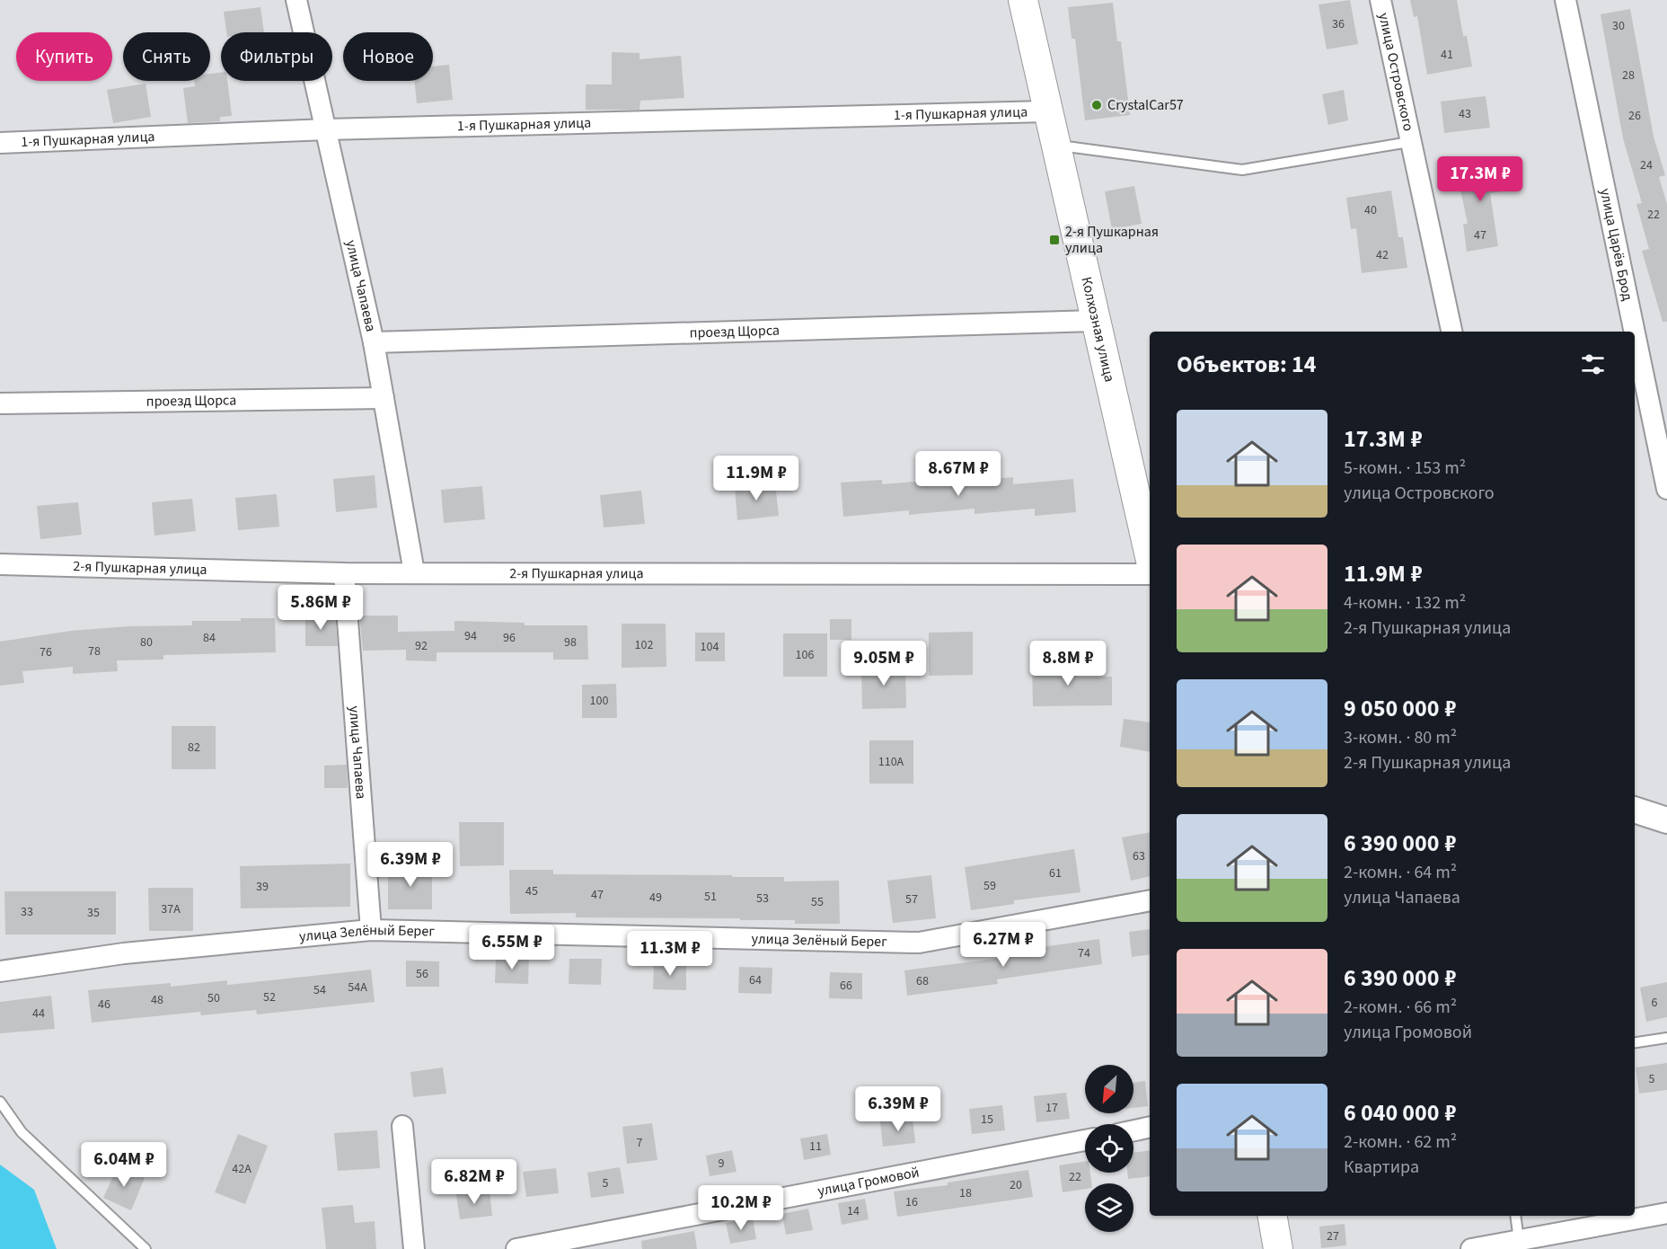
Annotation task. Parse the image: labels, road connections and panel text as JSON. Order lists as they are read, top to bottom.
{
  "streets": {
    "main road": ["Колхозная улица"],
    "street": [
      "улица Островского",
      "1-я Пушкарная улица",
      "улица Царёв Брод",
      "улица Чапаева",
      "проезд Щорса",
      "2-я Пушкарная улица",
      "улица Зелёный Берег",
      "улица Громовой"
    ]
  },
  "crossings": [
    ["1-я Пушкарная улица", "улица Чапаева"],
    ["1-я Пушкарная улица", "Колхозная улица"],
    ["улица Чапаева", "проезд Щорса"],
    ["улица Чапаева", "2-я Пушкарная улица"],
    ["улица Чапаева", "улица Зелёный Берег"],
    ["Колхозная улица", "проезд Щорса"]
  ],
  "places": {
    "other": ["CrystalCar57"],
    "transit": ["2-я Пушкарная улица"]
  },
  "house_numbers": [
    "36",
    "30",
    "41",
    "28",
    "43",
    "26",
    "24",
    "40",
    "22",
    "47",
    "42",
    "94",
    "84",
    "96",
    "80",
    "98",
    "102",
    "92",
    "104",
    "78",
    "76",
    "106",
    "100",
    "82",
    "110А",
    "63",
    "61",
    "59",
    "39",
    "45",
    "47",
    "51",
    "49",
    "53",
    "57",
    "55",
    "37А",
    "33",
    "35",
    "74",
    "56",
    "64",
    "68",
    "66",
    "54А",
    "54",
    "52",
    "50",
    "48",
    "6",
    "46",
    "44",
    "5",
    "17",
    "15",
    "7",
    "11",
    "9",
    "42А",
    "22",
    "5",
    "20",
    "18",
    "16",
    "14",
    "27"
  ],
  "north": "bottom left",
  "page": {
    "chip": [
      "Купить",
      "Снять",
      "Фильтры",
      "Новое"
    ],
    "price": [
      "17.3M ₽",
      "8.67M ₽",
      "11.9M ₽",
      "5.86M ₽",
      "9.05M ₽",
      "8.8M ₽",
      "6.39M ₽",
      "6.27M ₽",
      "6.55M ₽",
      "11.3M ₽",
      "6.39M ₽",
      "6.04M ₽",
      "6.82M ₽",
      "10.2M ₽"
    ],
    "heading": "Объектов: 14",
    "list": [
      {
        "name": "17.3M ₽",
        "note": "5-комн. · 153 m² · улица Островского"
      },
      {
        "name": "11.9M ₽",
        "note": "4-комн. · 132 m² · 2-я Пушкарная улица"
      },
      {
        "name": "9 050 000 ₽",
        "note": "3-комн. · 80 m² · 2-я Пушкарная улица"
      },
      {
        "name": "6 390 000 ₽",
        "note": "2-комн. · 64 m² · улица Чапаева"
      },
      {
        "name": "6 390 000 ₽",
        "note": "2-комн. · 66 m² · улица Громовой"
      },
      {
        "name": "6 040 000 ₽",
        "note": "2-комн. · 62 m² · Квартира"
      }
    ]
  }
}
